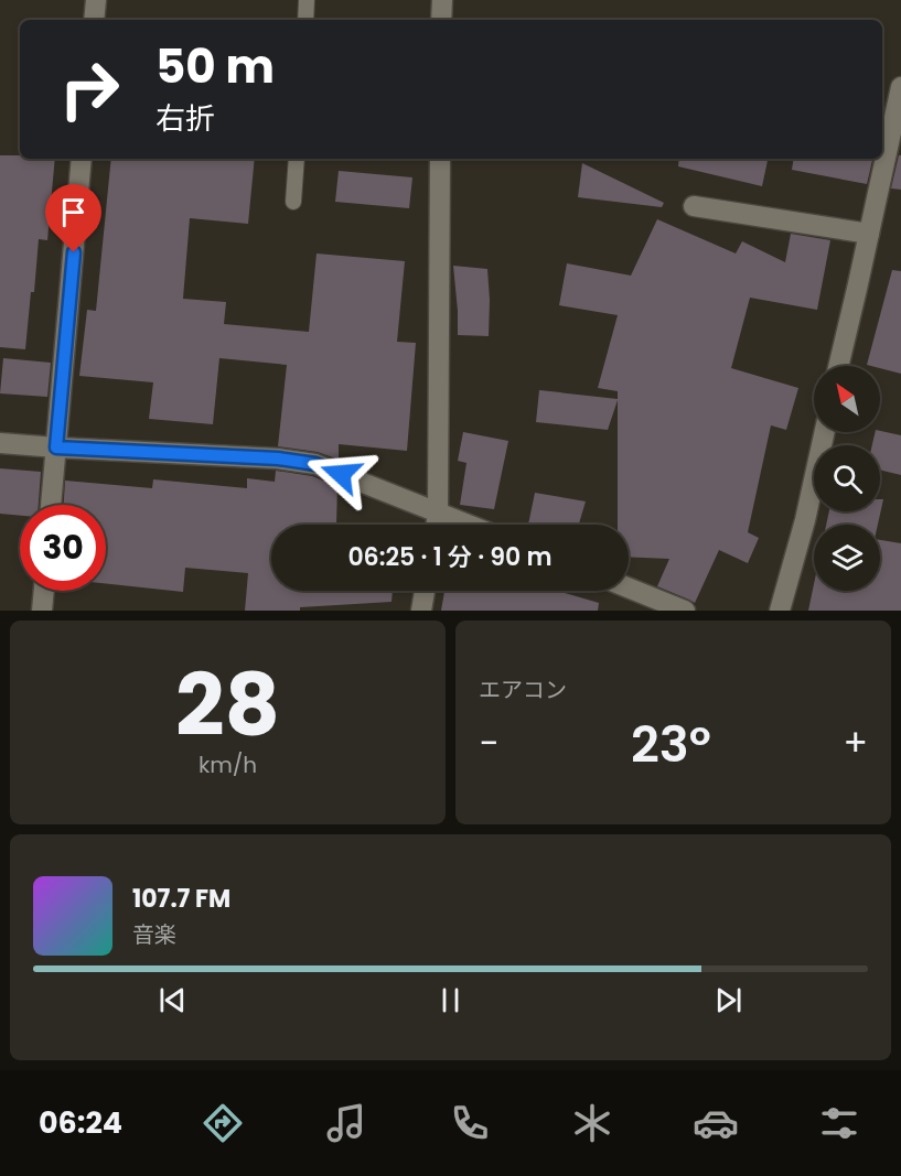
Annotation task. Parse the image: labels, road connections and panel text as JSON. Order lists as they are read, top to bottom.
{
  "north": "top left",
  "page": {
    "turn": ["50 m", "右折"],
    "limit": "30",
    "trip": "06:25 · 1 分 · 90 m",
    "tile": [
      ["28", "km/h"],
      "エアコン"
    ],
    "heat": ["−", "23°", "+"],
    "song": ["107.7 FM", "音楽"],
    "tabs": "06:24"
  }
}
